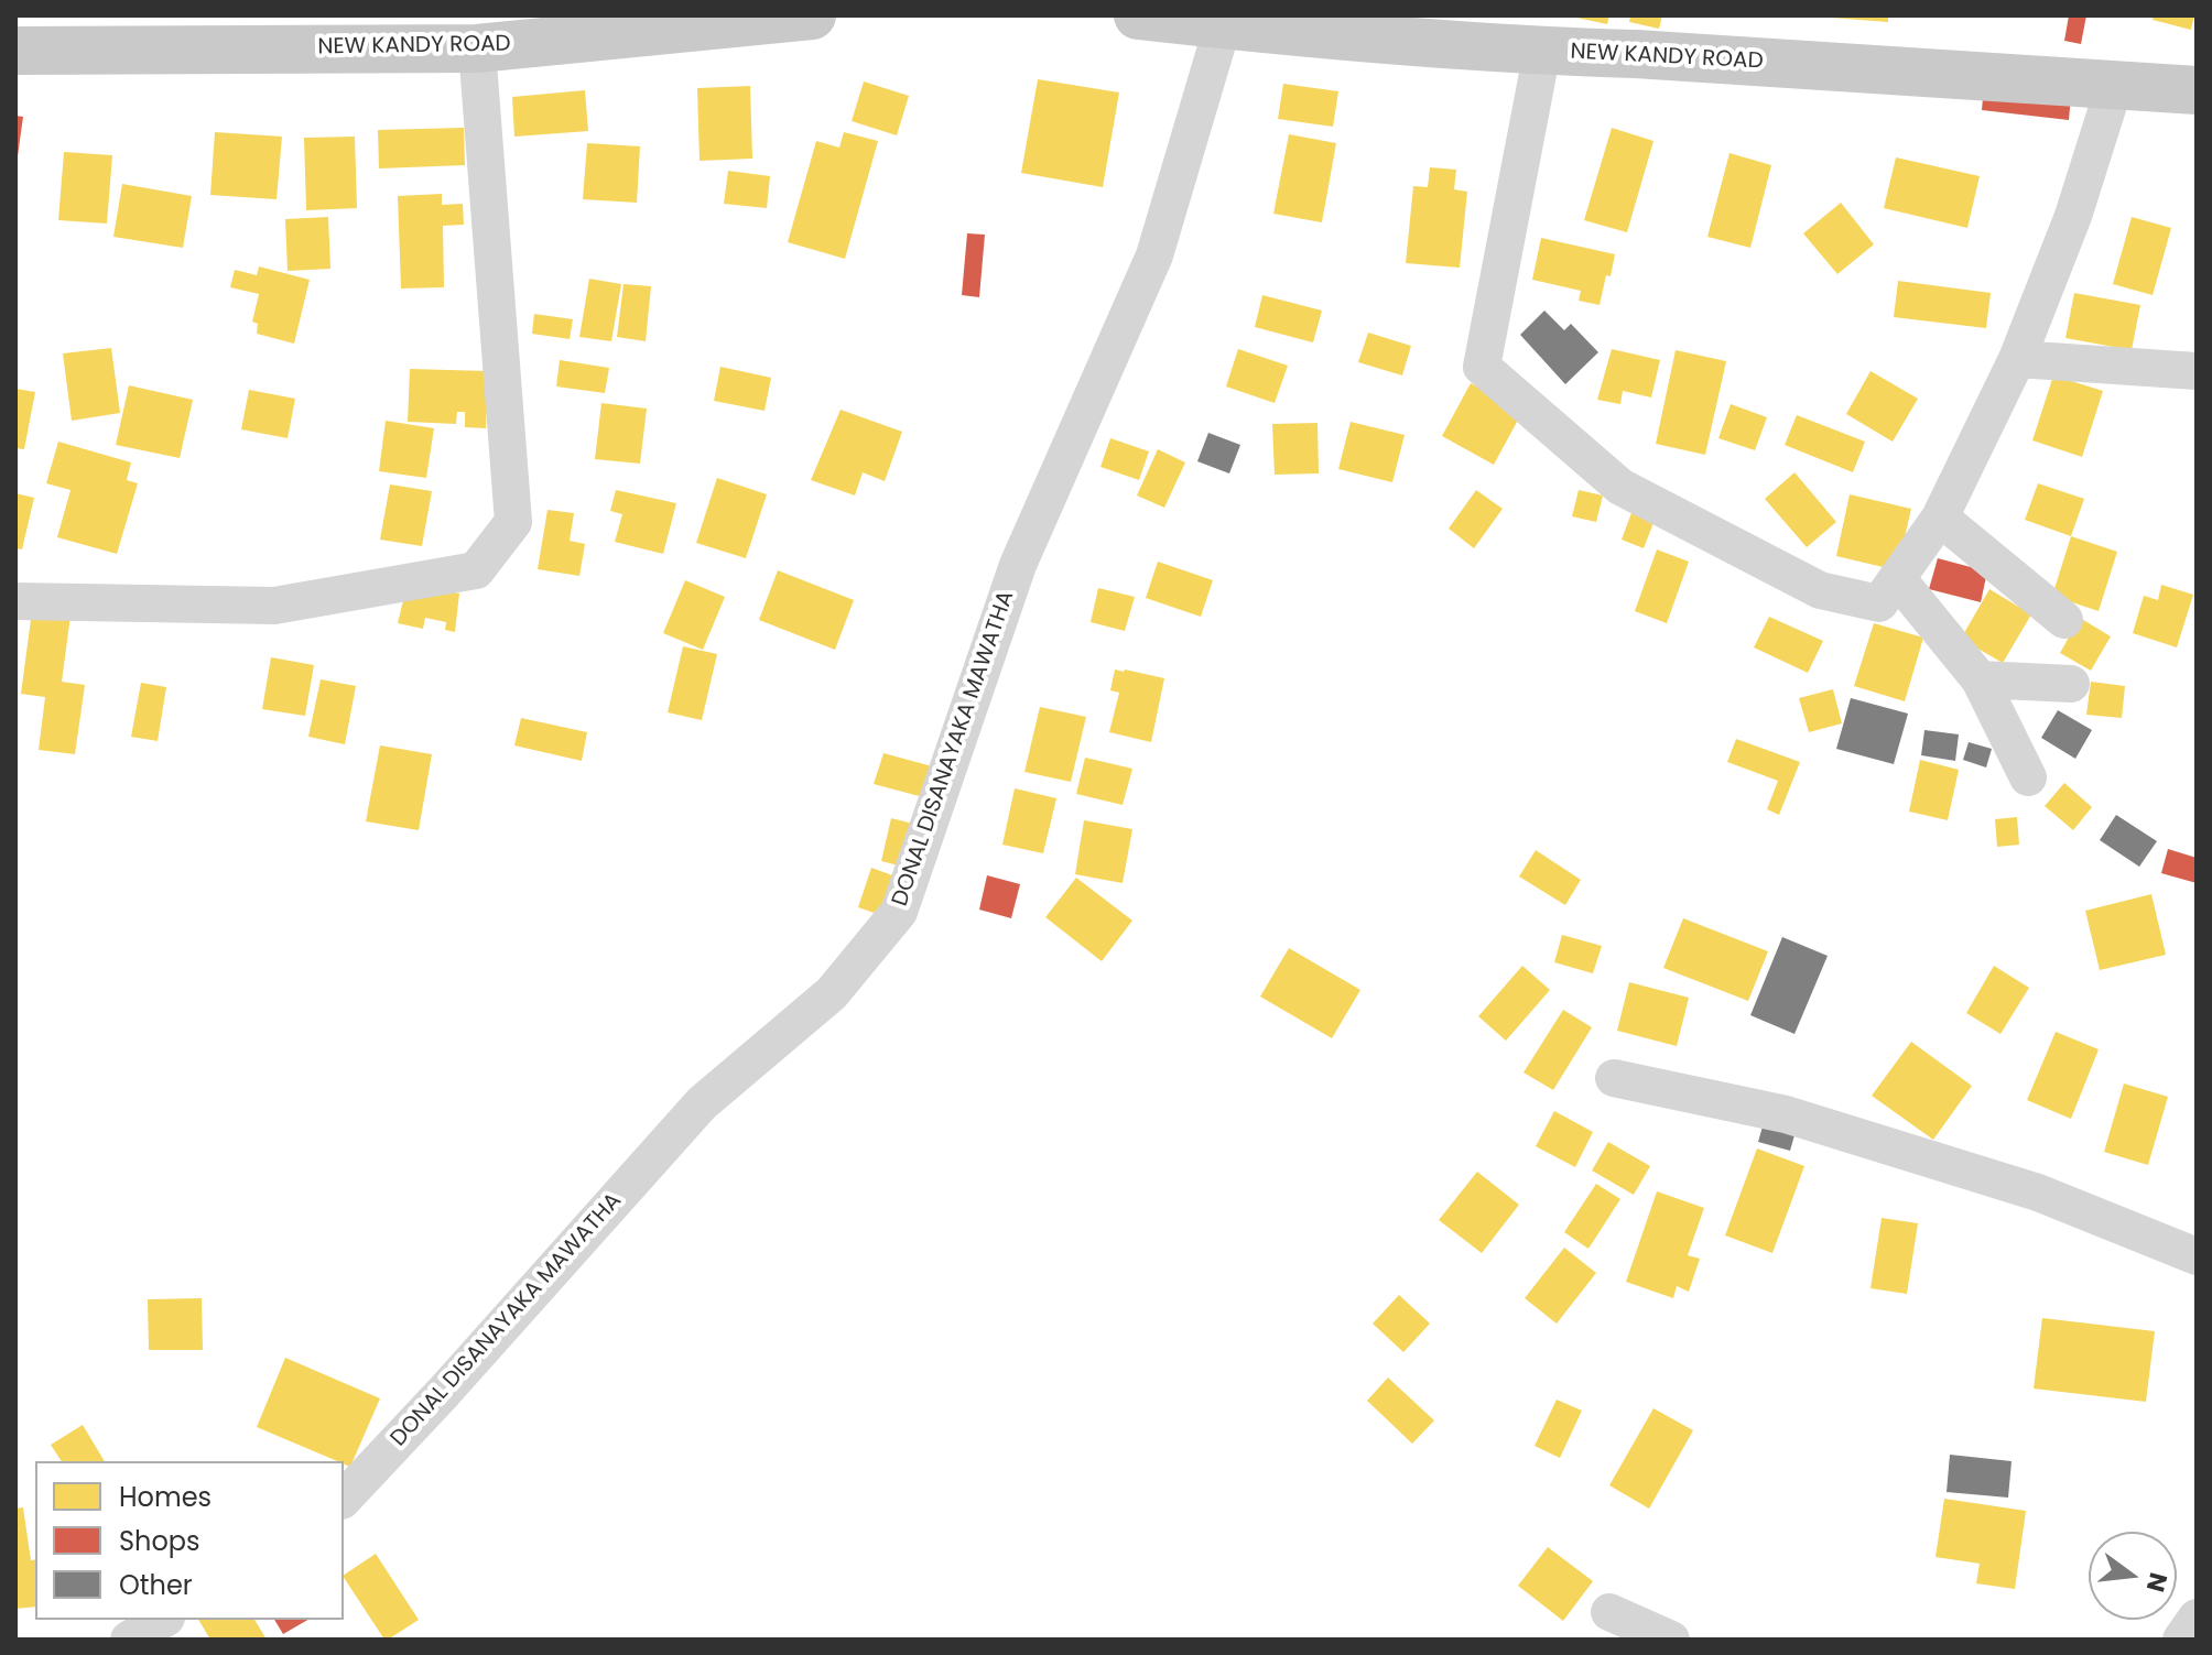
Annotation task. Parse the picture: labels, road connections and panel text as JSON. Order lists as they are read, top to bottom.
{
  "streets": {
    "main road": ["NEW KANDY ROAD"],
    "street": ["DONAL DISANAYAKA MAWATHA"]
  },
  "crossings": [
    ["NEW KANDY ROAD", "DONAL DISANAYAKA MAWATHA"]
  ],
  "legend": ["Homes", "Shops", "Other"],
  "north": "right"
}
